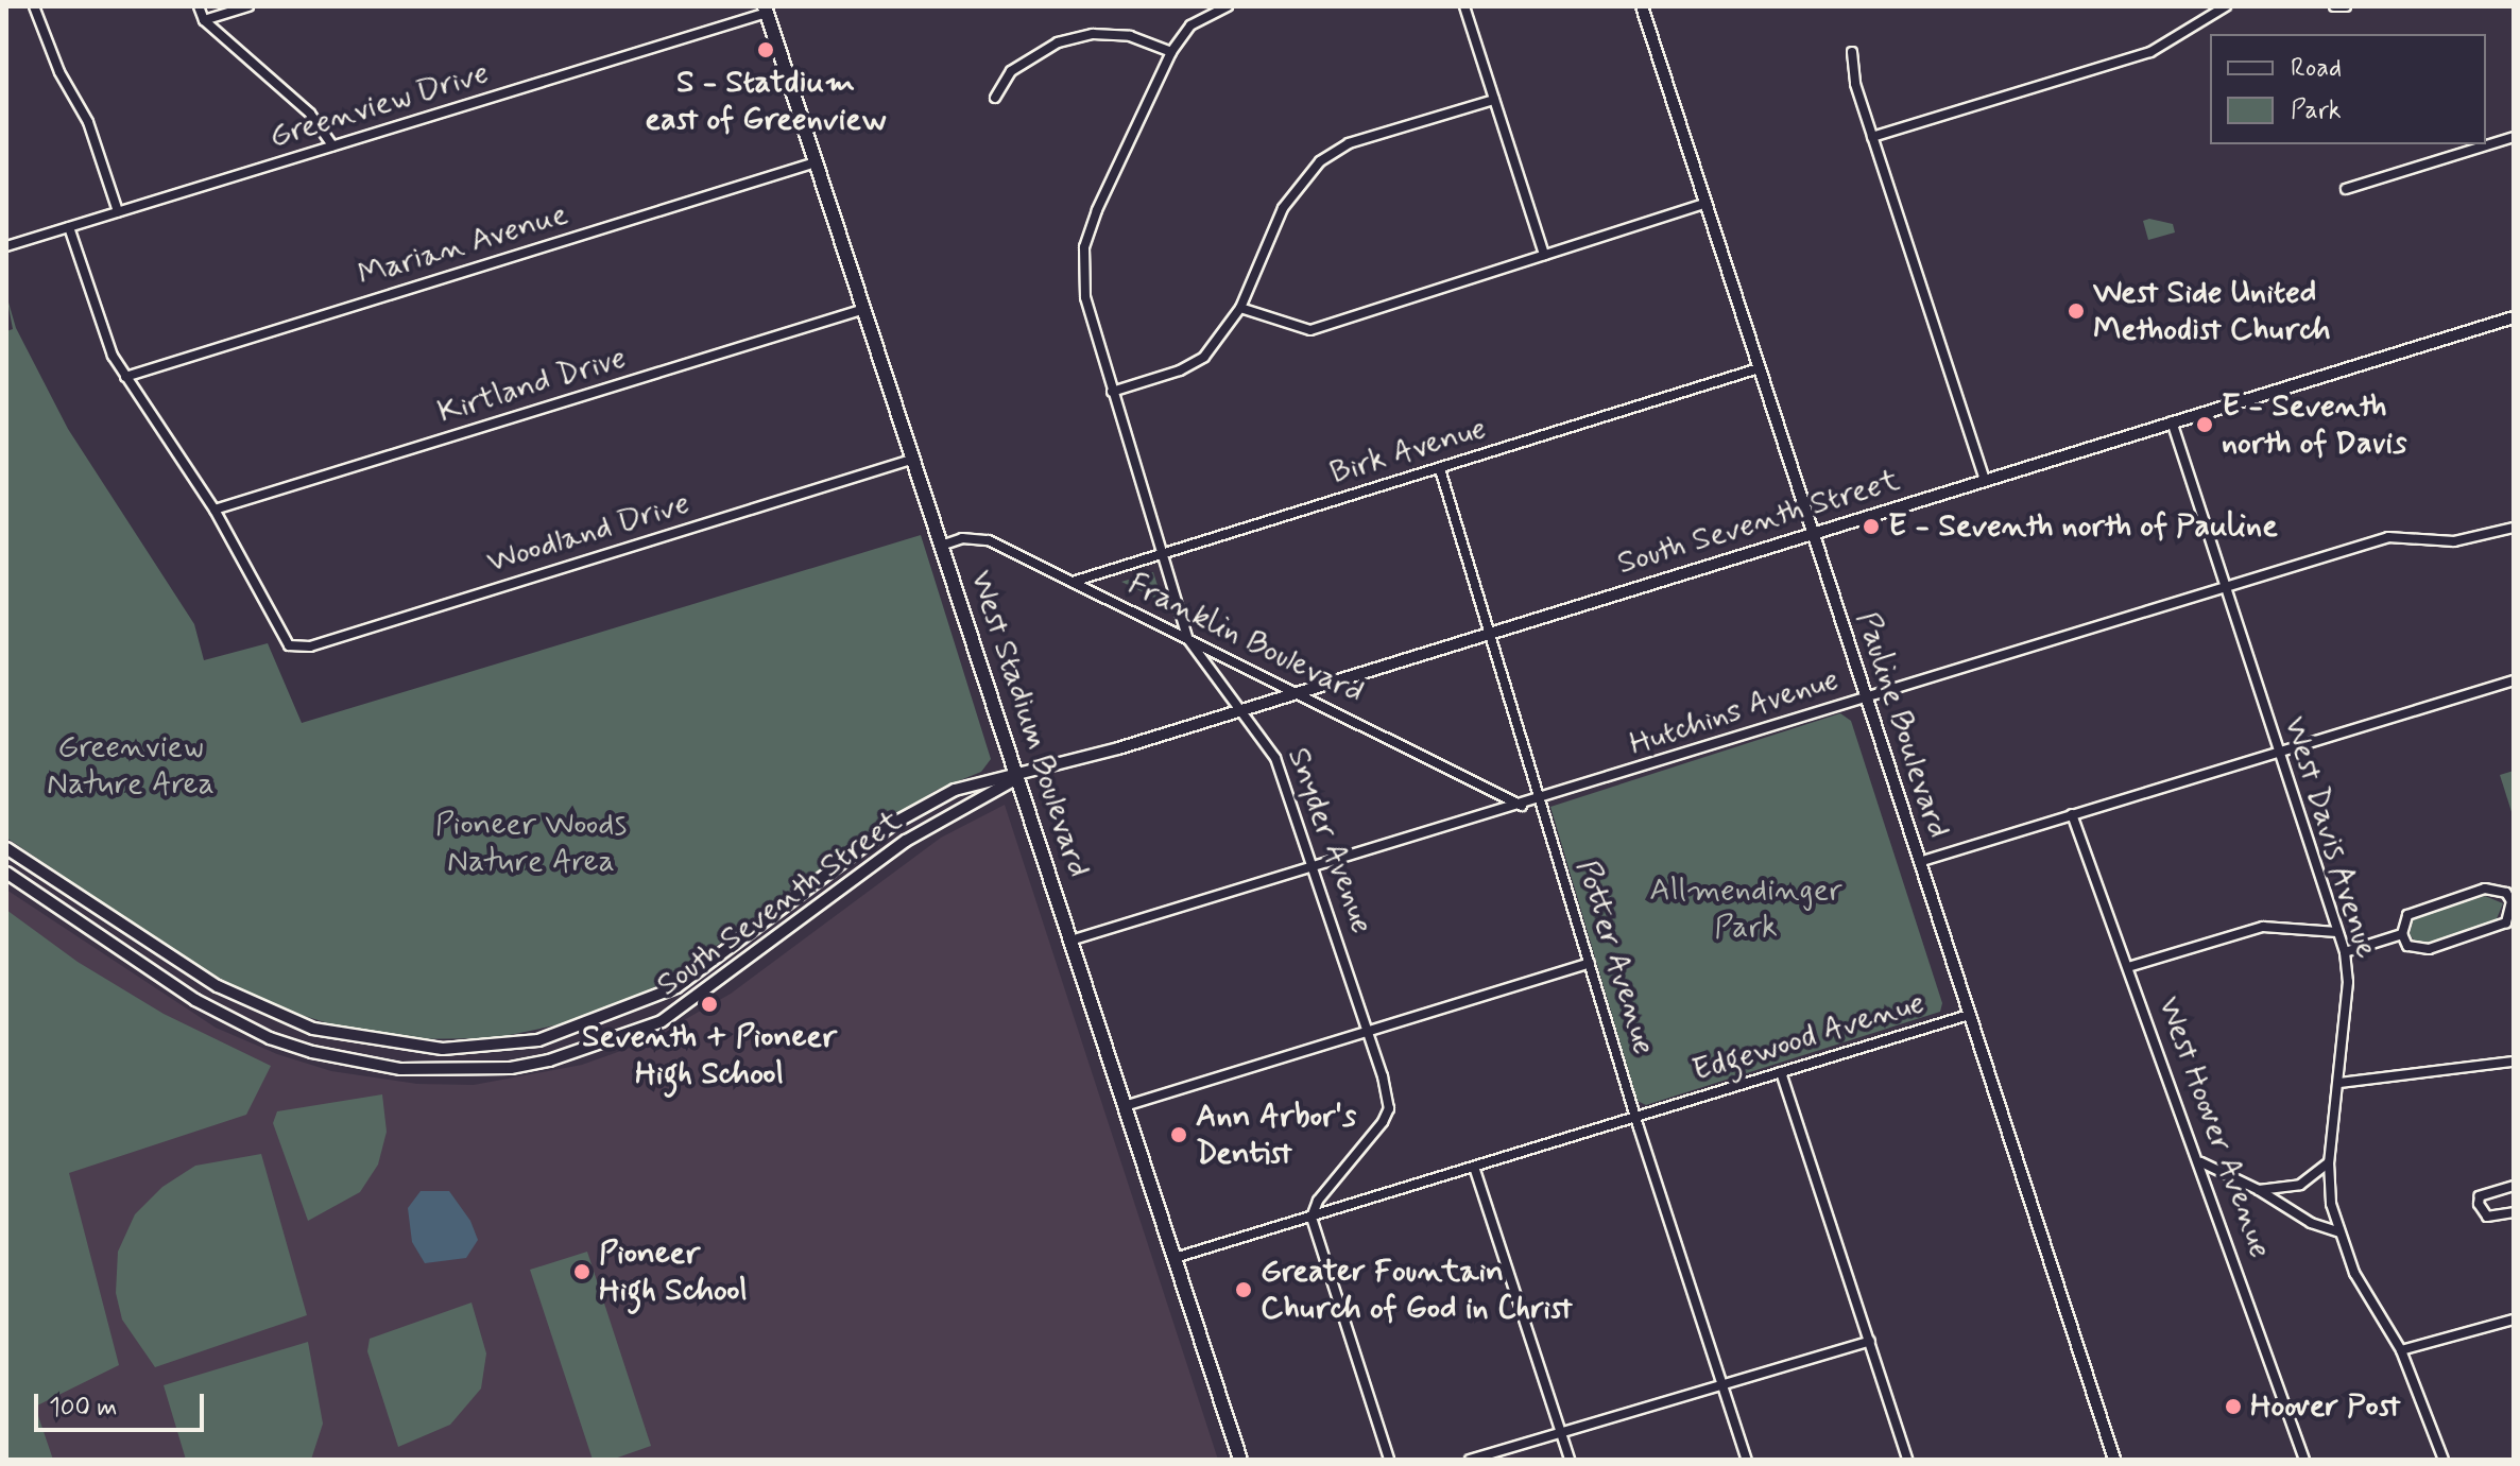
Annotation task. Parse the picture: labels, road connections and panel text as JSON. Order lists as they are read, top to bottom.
{
  "streets": {
    "main road": ["West Stadium Boulevard"],
    "street": [
      "Greenview Drive",
      "Marian Avenue",
      "Kirtland Drive",
      "Birk Avenue",
      "South Seventh Street",
      "Woodland Drive",
      "Franklin Boulevard",
      "Hutchins Avenue",
      "Pauline Boulevard",
      "West Davis Avenue",
      "Snyder Avenue",
      "Potter Avenue",
      "Edgewood Avenue",
      "West Hoover Avenue"
    ]
  },
  "crossings": [
    ["Greenview Drive", "West Stadium Boulevard"],
    ["Marian Avenue", "West Stadium Boulevard"],
    ["Kirtland Drive", "Woodland Drive"],
    ["Kirtland Drive", "West Stadium Boulevard"],
    ["Birk Avenue", "Franklin Boulevard"],
    ["Birk Avenue", "Pauline Boulevard"],
    ["Birk Avenue", "Snyder Avenue"],
    ["Birk Avenue", "Potter Avenue"],
    ["South Seventh Street", "Franklin Boulevard"],
    ["South Seventh Street", "West Stadium Boulevard"],
    ["South Seventh Street", "Pauline Boulevard"],
    ["South Seventh Street", "West Davis Avenue"],
    ["South Seventh Street", "Snyder Avenue"],
    ["South Seventh Street", "Potter Avenue"],
    ["Woodland Drive", "West Stadium Boulevard"],
    ["Franklin Boulevard", "Hutchins Avenue"],
    ["Franklin Boulevard", "West Stadium Boulevard"],
    ["Franklin Boulevard", "Snyder Avenue"],
    ["Hutchins Avenue", "West Stadium Boulevard"],
    ["Hutchins Avenue", "Pauline Boulevard"],
    ["Hutchins Avenue", "West Davis Avenue"],
    ["Hutchins Avenue", "Snyder Avenue"],
    ["Hutchins Avenue", "Potter Avenue"],
    ["West Stadium Boulevard", "Edgewood Avenue"],
    ["Pauline Boulevard", "Edgewood Avenue"],
    ["Snyder Avenue", "Edgewood Avenue"],
    ["Potter Avenue", "Edgewood Avenue"]
  ],
  "parks": ["Greenview Nature Area", "Pioneer Woods Nature Area", "Allmendinger Park"],
  "places": [
    "S - Statdium east of Greenview",
    "West Side United Methodist Church",
    "E - Seventh north of Davis",
    "E - Seventh north of Pauline",
    "Seventh + Pioneer High School",
    "Ann Arbor's Dentist",
    "Pioneer High School",
    "Greater Fountain Church of God in Christ",
    "Hoover Post"
  ],
  "legend": ["Road", "Park"],
  "scale_bar": "100 m"
}
